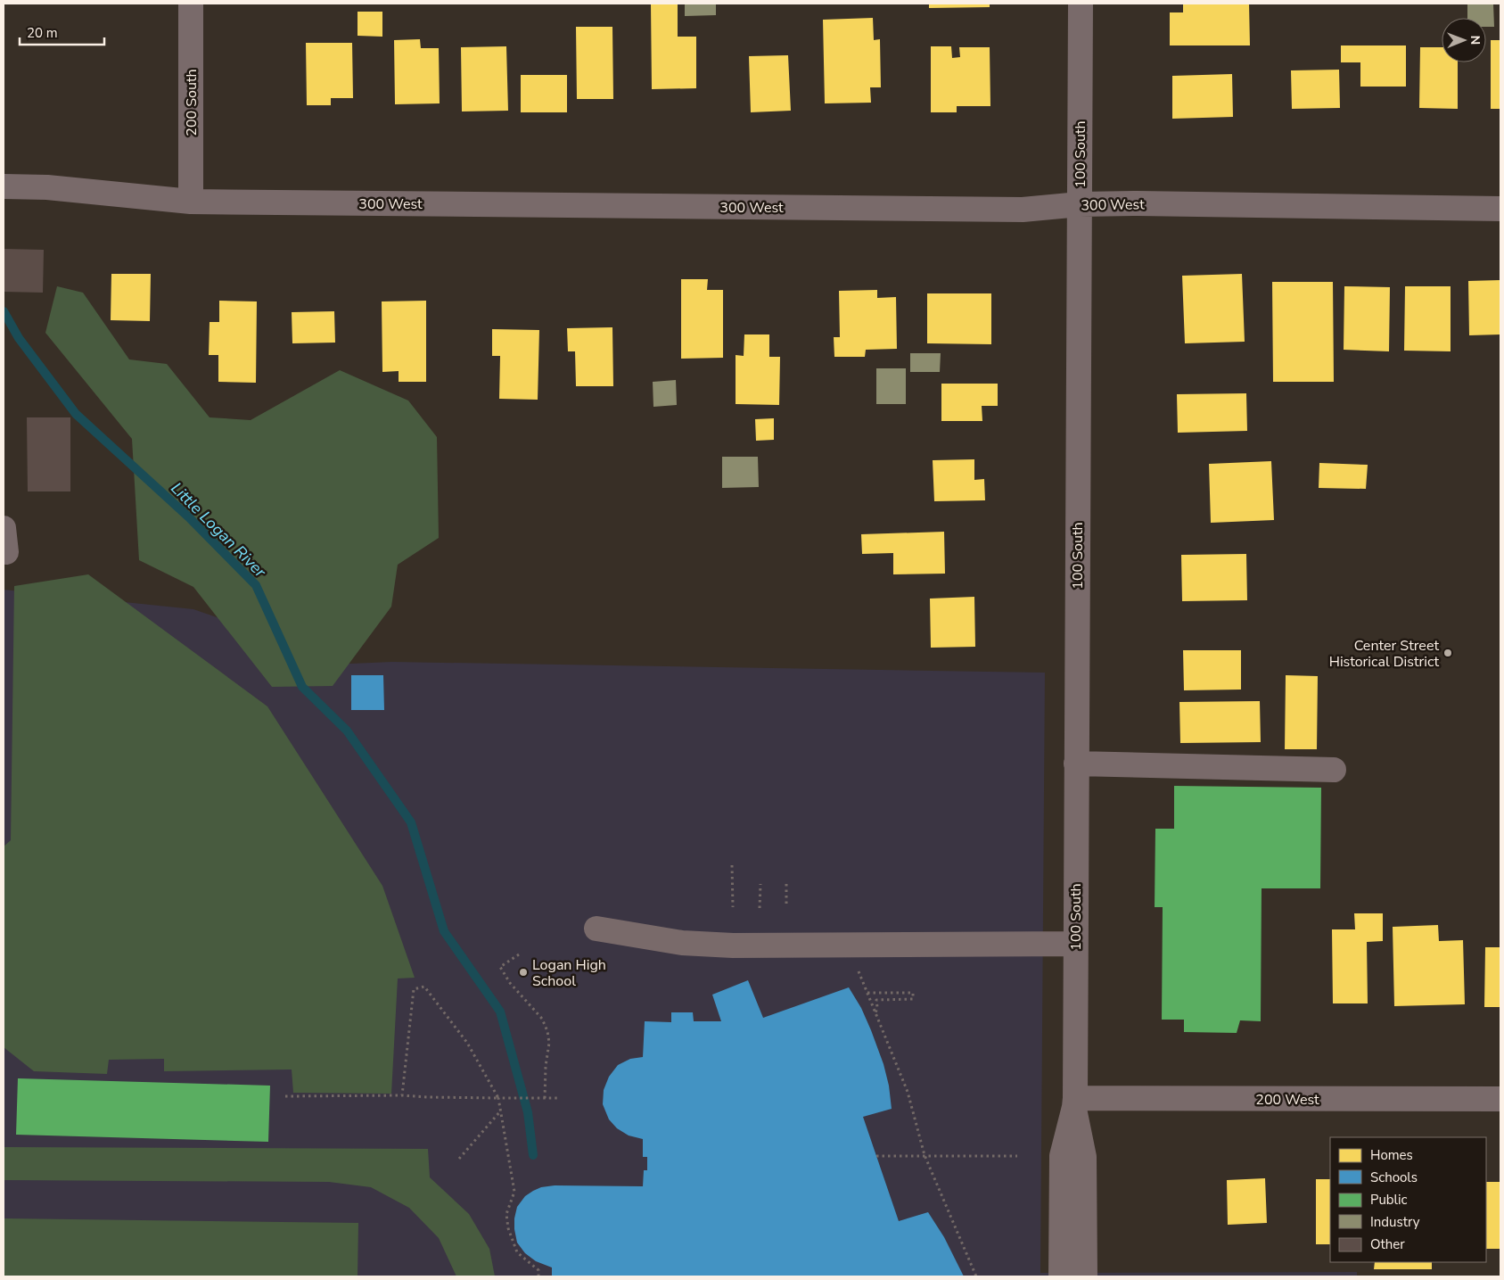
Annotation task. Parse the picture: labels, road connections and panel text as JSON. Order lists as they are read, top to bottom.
{
  "streets": {
    "street": [
      "200 South",
      "100 South",
      "300 West",
      "200 West"
    ]
  },
  "crossings": [
    ["200 South", "300 West"],
    ["100 South", "300 West"],
    ["100 South", "200 West"]
  ],
  "water": ["Little Logan River"],
  "places": ["Center Street Historical District", "Logan High School"],
  "legend": [
    "Homes",
    "Schools",
    "Public",
    "Industry",
    "Other"
  ],
  "scale_bar": "20 m",
  "north": "right"
}
